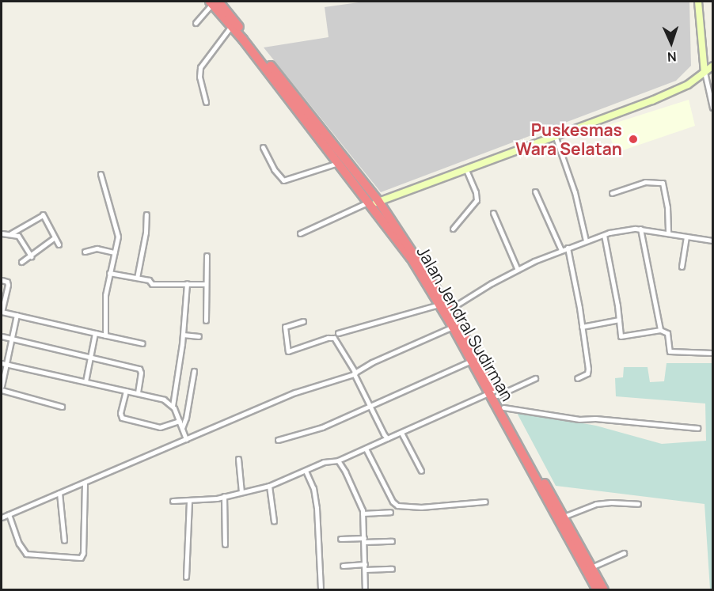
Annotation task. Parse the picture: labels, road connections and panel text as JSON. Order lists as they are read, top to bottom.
{
  "streets": {
    "highway": ["Jalan Jendral Sudirman"]
  },
  "places": ["Puskesmas Wara Selatan"],
  "north": "bottom"
}
